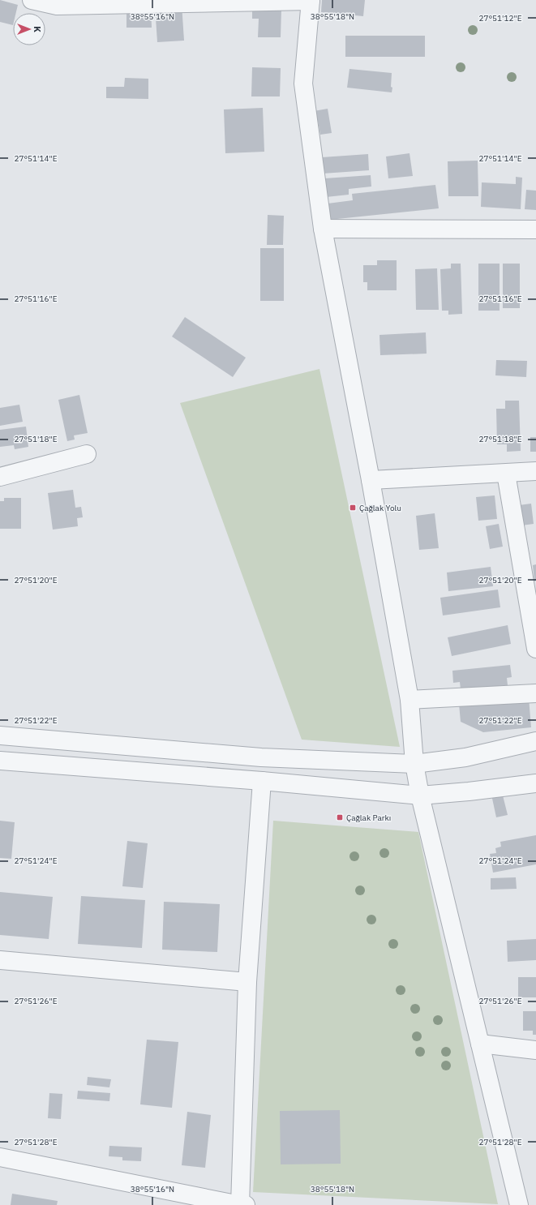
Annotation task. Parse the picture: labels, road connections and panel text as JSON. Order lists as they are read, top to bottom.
{
  "places": {
    "transit": ["Çağlak Yolu", "Çağlak Parkı"]
  },
  "north": "right",
  "coordinates": [
    "38°55'16\"N",
    "38°55'18\"N",
    "27°51'12\"E",
    "27°51'14\"E",
    "27°51'16\"E",
    "27°51'18\"E",
    "27°51'20\"E",
    "27°51'22\"E",
    "27°51'24\"E",
    "27°51'26\"E",
    "27°51'28\"E"
  ]
}
